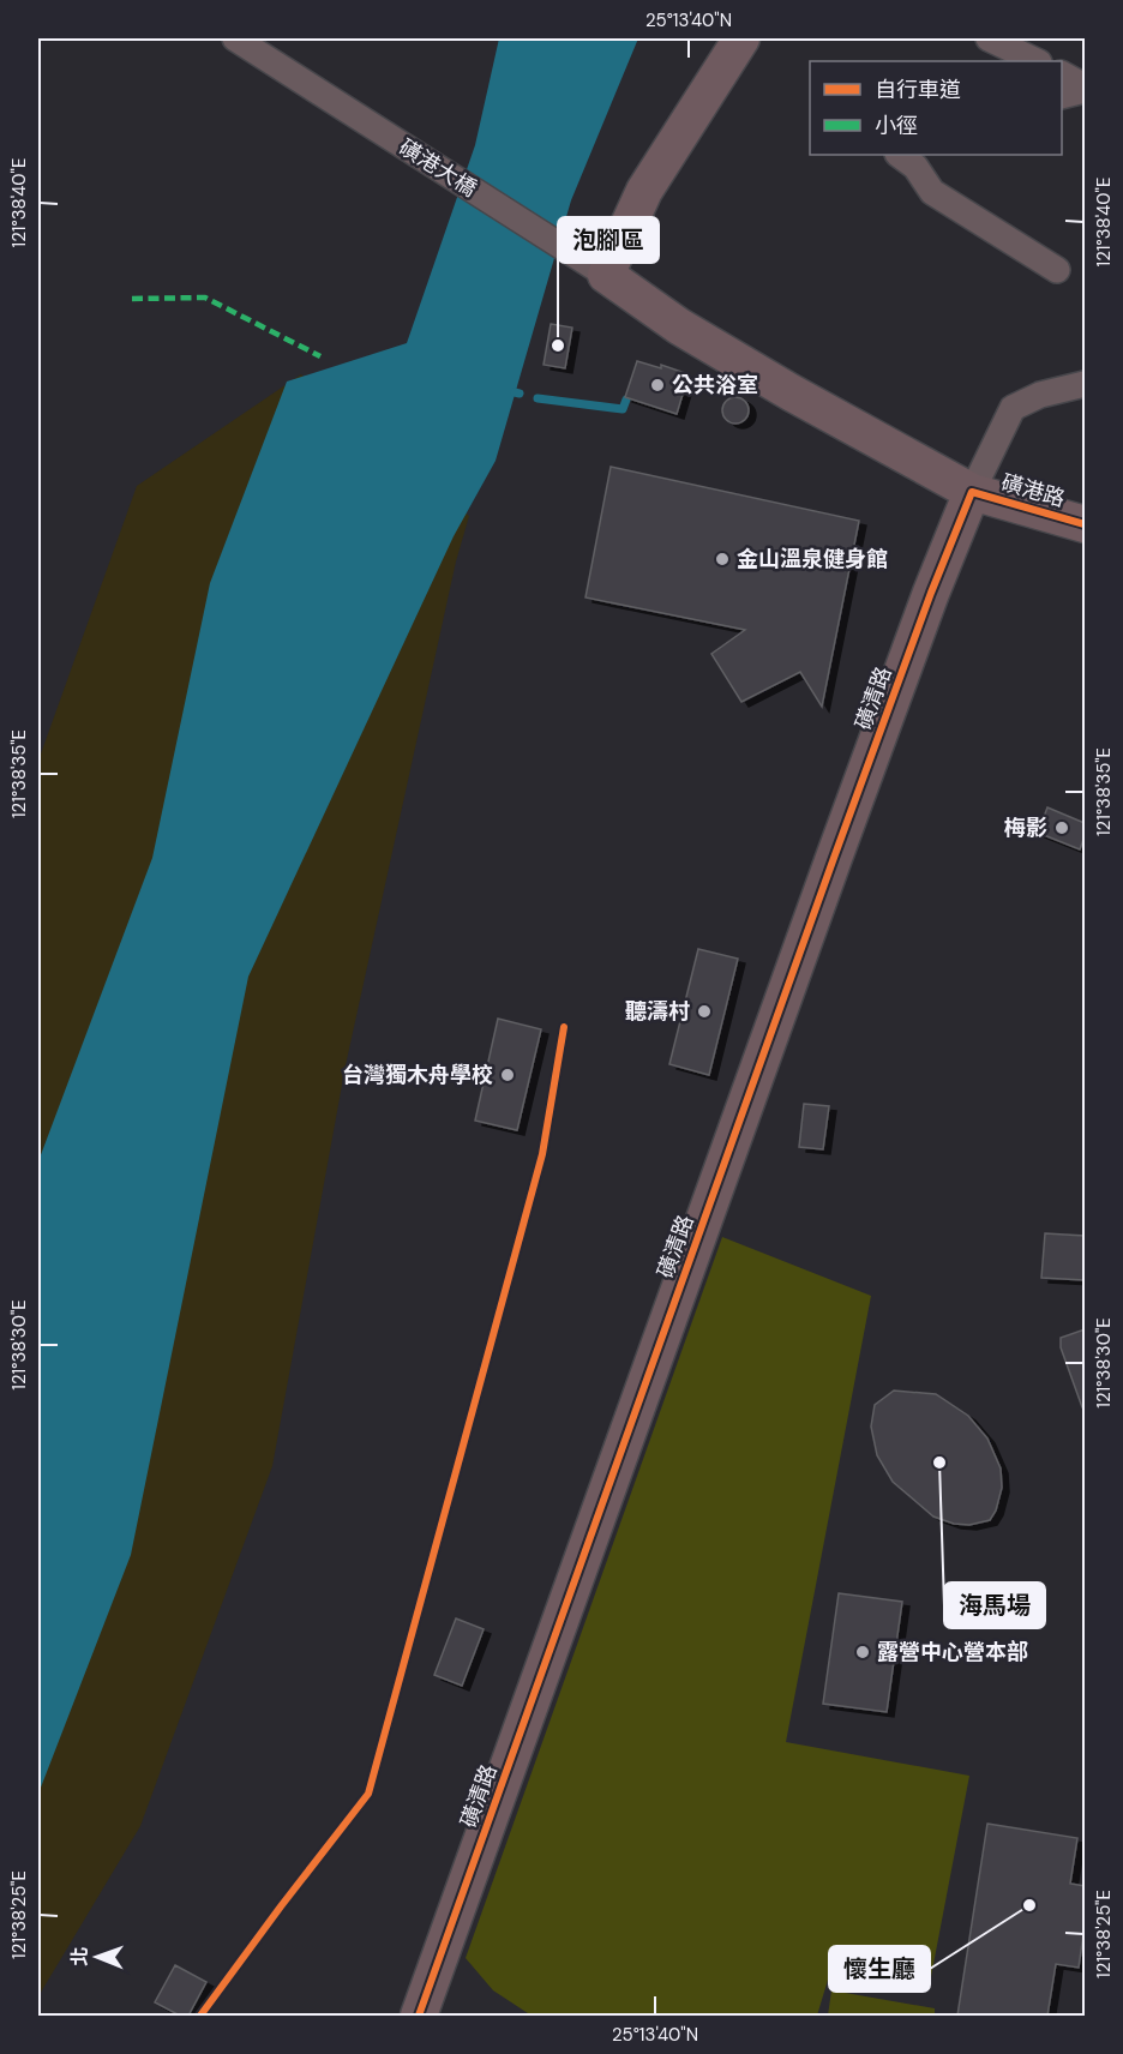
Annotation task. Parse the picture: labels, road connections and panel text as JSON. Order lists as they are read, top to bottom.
{
  "streets": {
    "street": ["磺港大橋", "磺港路", "磺清路"]
  },
  "crossings": [
    ["磺港大橋", "磺港路"],
    ["磺港路", "磺清路"]
  ],
  "places": [
    "泡腳區",
    "公共浴室",
    "金山溫泉健身館",
    "梅影",
    "聽濤村",
    "台灣獨木舟學校",
    "海馬場",
    "露營中心營本部",
    "懷生廳"
  ],
  "legend": ["自行車道", "小徑"],
  "north": "left",
  "coordinates": [
    "25°13'40\"N",
    "121°38'40\"E",
    "121°38'35\"E",
    "121°38'30\"E",
    "121°38'25\"E"
  ]
}
